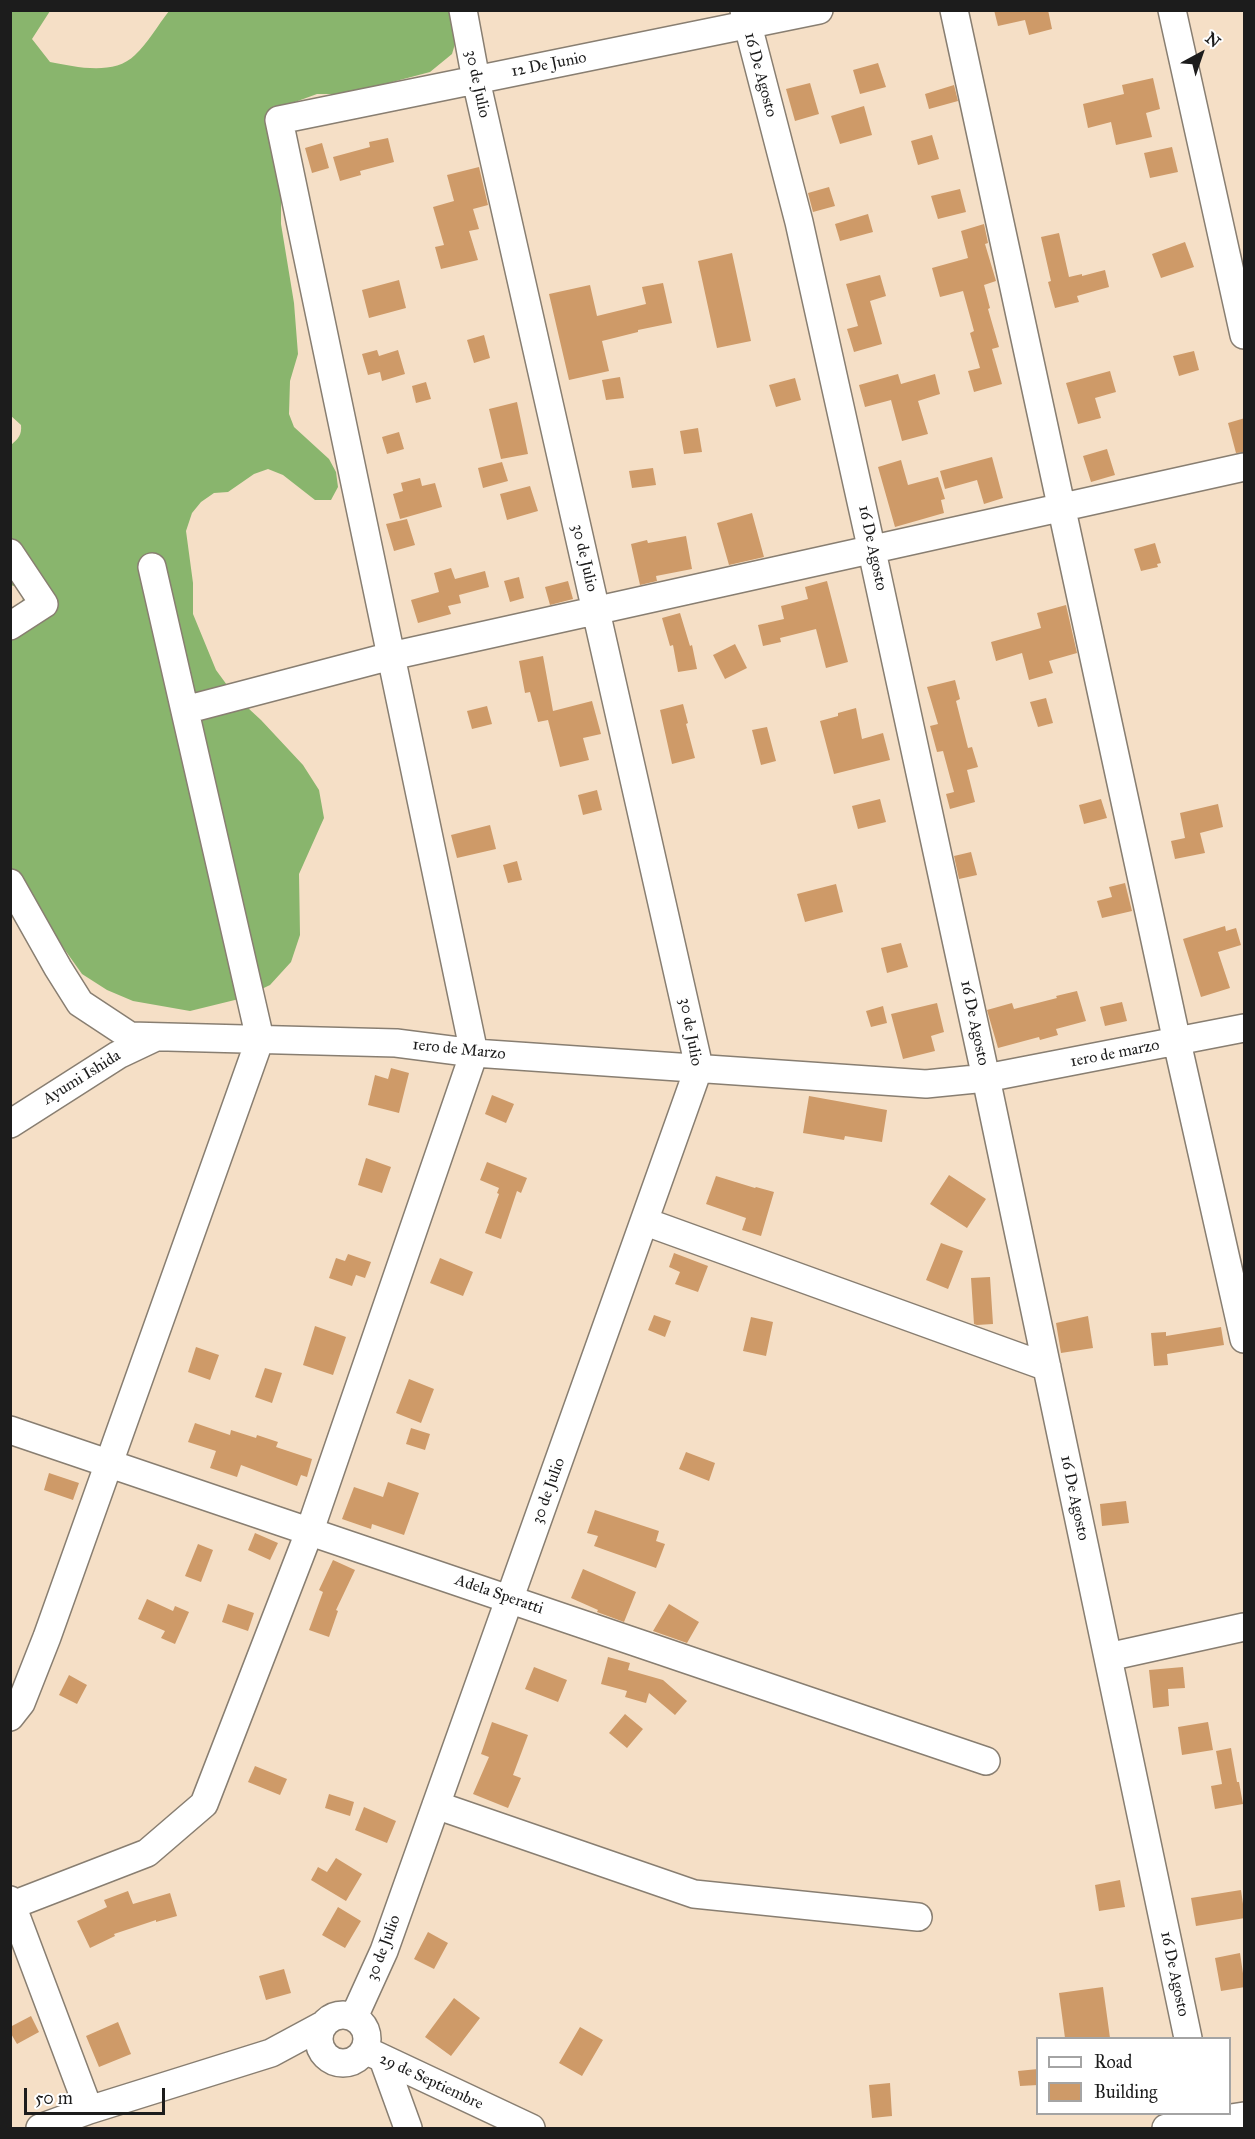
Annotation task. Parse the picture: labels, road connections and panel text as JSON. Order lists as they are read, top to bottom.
{
  "streets": {
    "street": [
      "12 De Junio",
      "16 De Agosto",
      "30 de Julio",
      "1ero de Marzo",
      "1ero de marzo",
      "Ayumi Ishida",
      "Adela Speratti",
      "29 de Septiembre"
    ]
  },
  "crossings": [
    ["12 De Junio", "16 De Agosto"],
    ["12 De Junio", "30 de Julio"],
    ["16 De Agosto", "1ero de Marzo"],
    ["16 De Agosto", "1ero de marzo"],
    ["30 de Julio", "1ero de Marzo"],
    ["30 de Julio", "Adela Speratti"],
    ["30 de Julio", "29 de Septiembre"],
    ["1ero de Marzo", "1ero de marzo"],
    ["1ero de Marzo", "Ayumi Ishida"]
  ],
  "legend": ["Road", "Building"],
  "scale_bar": "50 m",
  "north": "top right"
}
